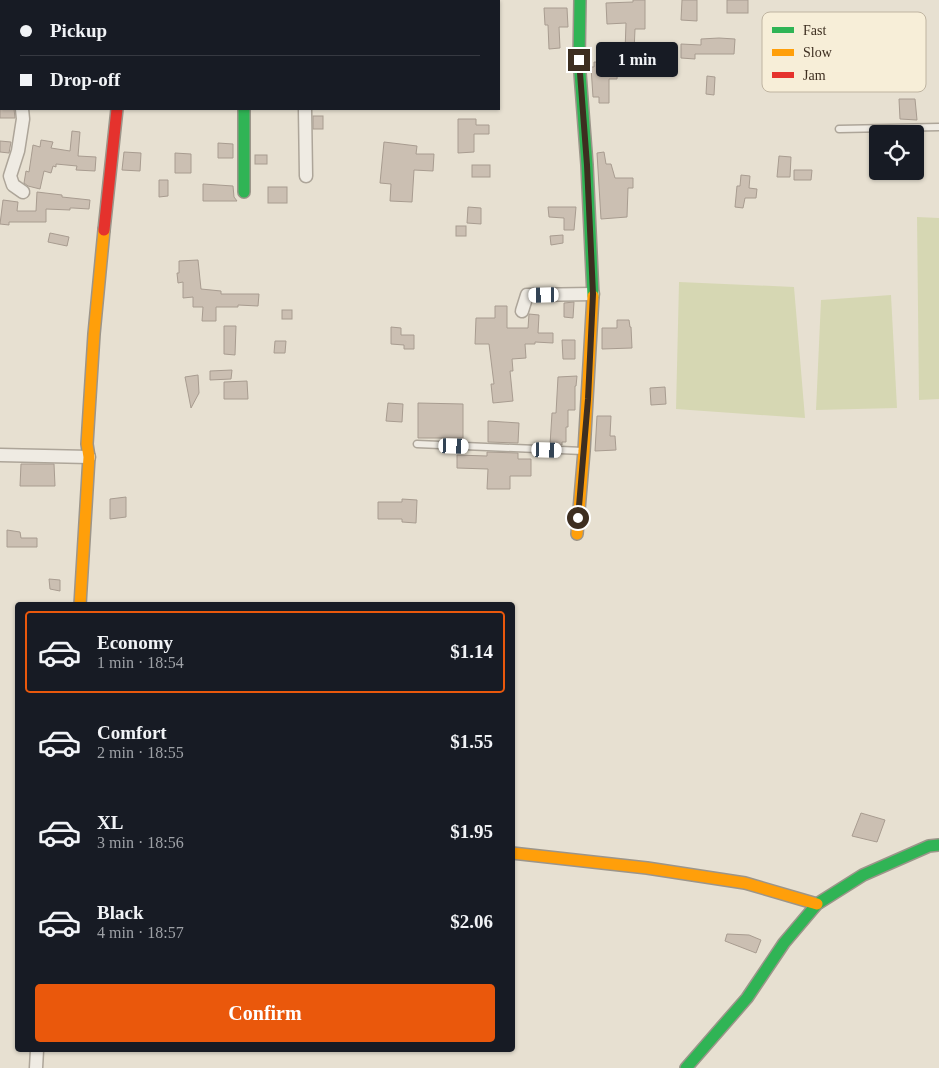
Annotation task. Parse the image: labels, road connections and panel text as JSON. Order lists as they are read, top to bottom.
{
  "legend": ["Fast", "Slow", "Jam"],
  "page": {
    "banner": ["Pickup", "Drop-off"],
    "bubble": "1 min",
    "list": [
      {
        "name": "Economy",
        "note": "1 min · 18:54",
        "value": "$1.14"
      },
      {
        "name": "Comfort",
        "note": "2 min · 18:55",
        "value": "$1.55"
      },
      {
        "name": "XL",
        "note": "3 min · 18:56",
        "value": "$1.95"
      },
      {
        "name": "Black",
        "note": "4 min · 18:57",
        "value": "$2.06"
      }
    ],
    "buttons": "Confirm"
  }
}
